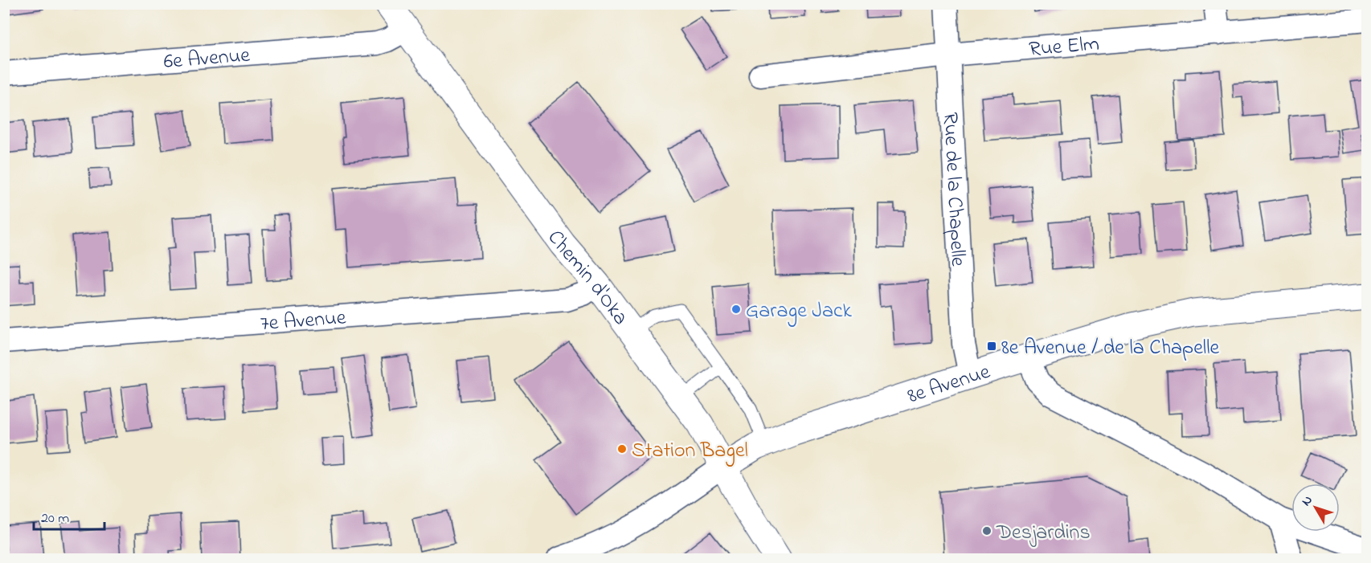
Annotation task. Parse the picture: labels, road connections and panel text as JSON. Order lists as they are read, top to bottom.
{
  "streets": {
    "main road": ["Chemin d'Oka", "8e Avenue"],
    "street": [
      "Rue Elm",
      "6e Avenue",
      "Rue de la Chapelle",
      "7e Avenue"
    ]
  },
  "crossings": [
    ["Rue Elm", "Rue de la Chapelle"],
    ["6e Avenue", "Chemin d'Oka"],
    ["Rue de la Chapelle", "8e Avenue"],
    ["Chemin d'Oka", "7e Avenue"],
    ["Chemin d'Oka", "8e Avenue"]
  ],
  "places": {
    "other": ["Garage Jack", "Station Bagel", "Desjardins"],
    "transit": ["8e Avenue / de la Chapelle"]
  },
  "scale_bar": "20 m",
  "north": "top left"
}
